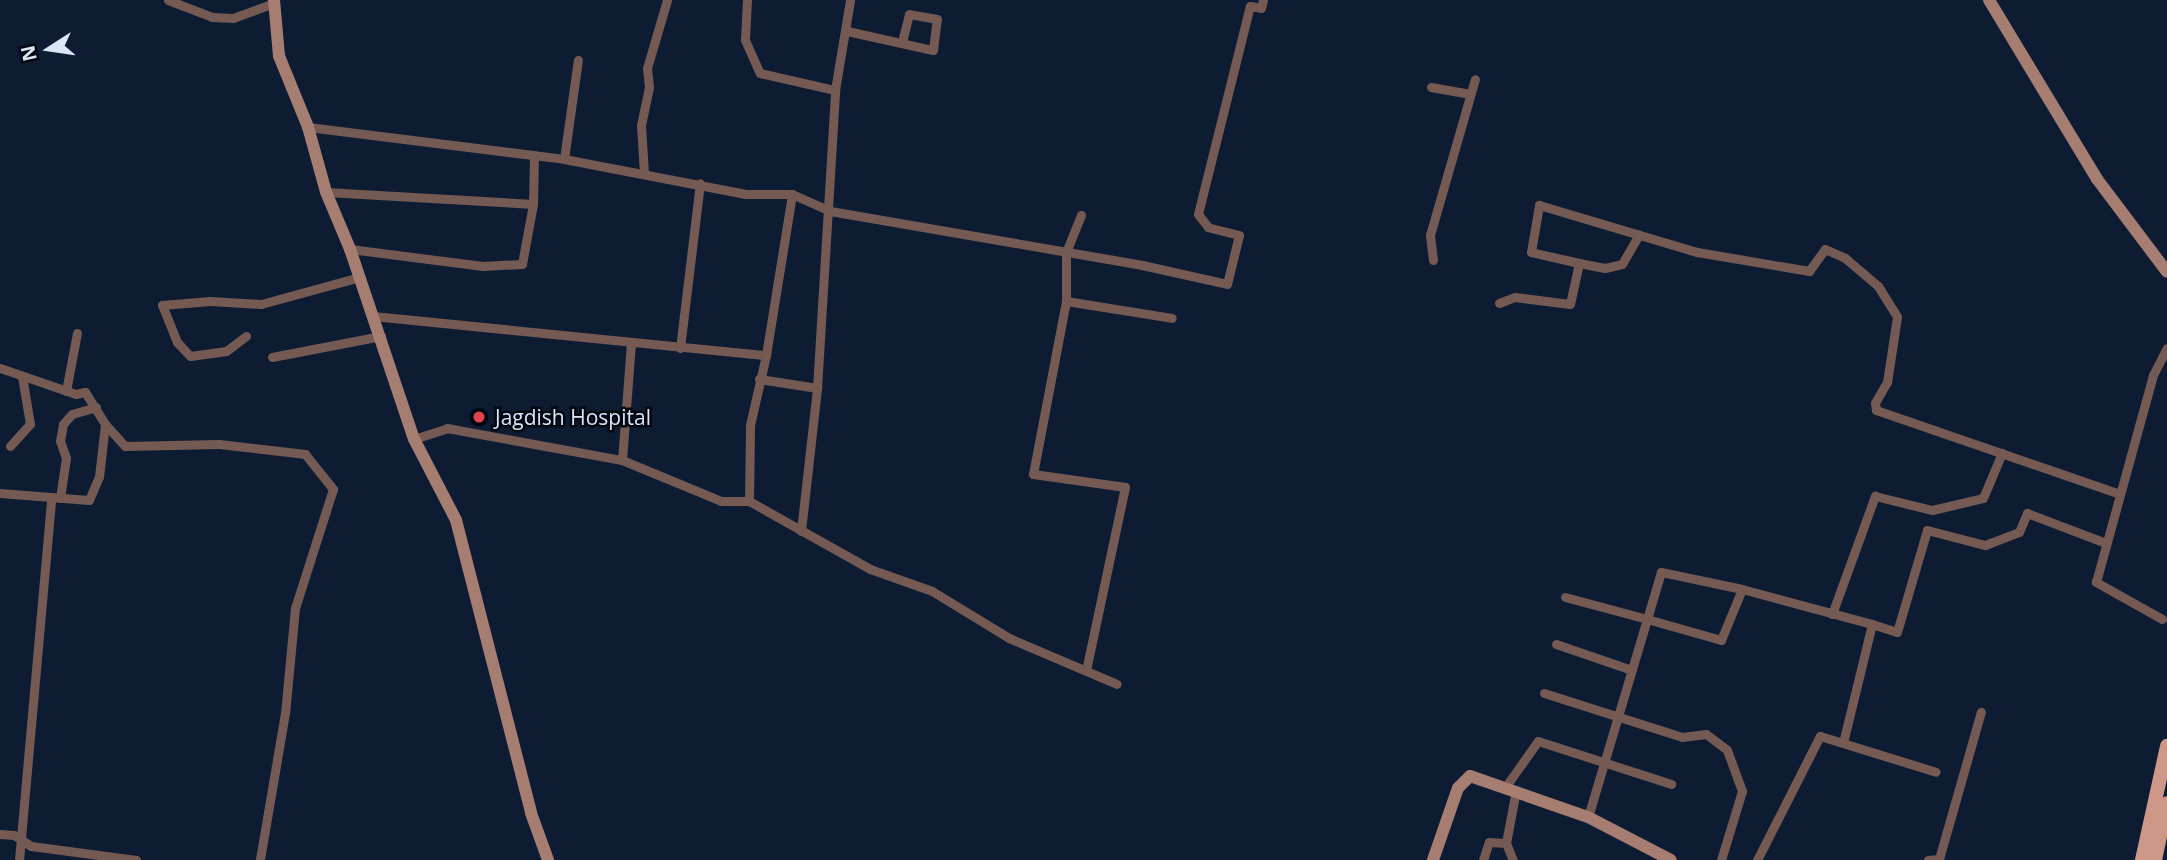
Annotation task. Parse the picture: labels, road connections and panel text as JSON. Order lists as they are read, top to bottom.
{
  "places": ["Jagdish Hospital"],
  "north": "left"
}
